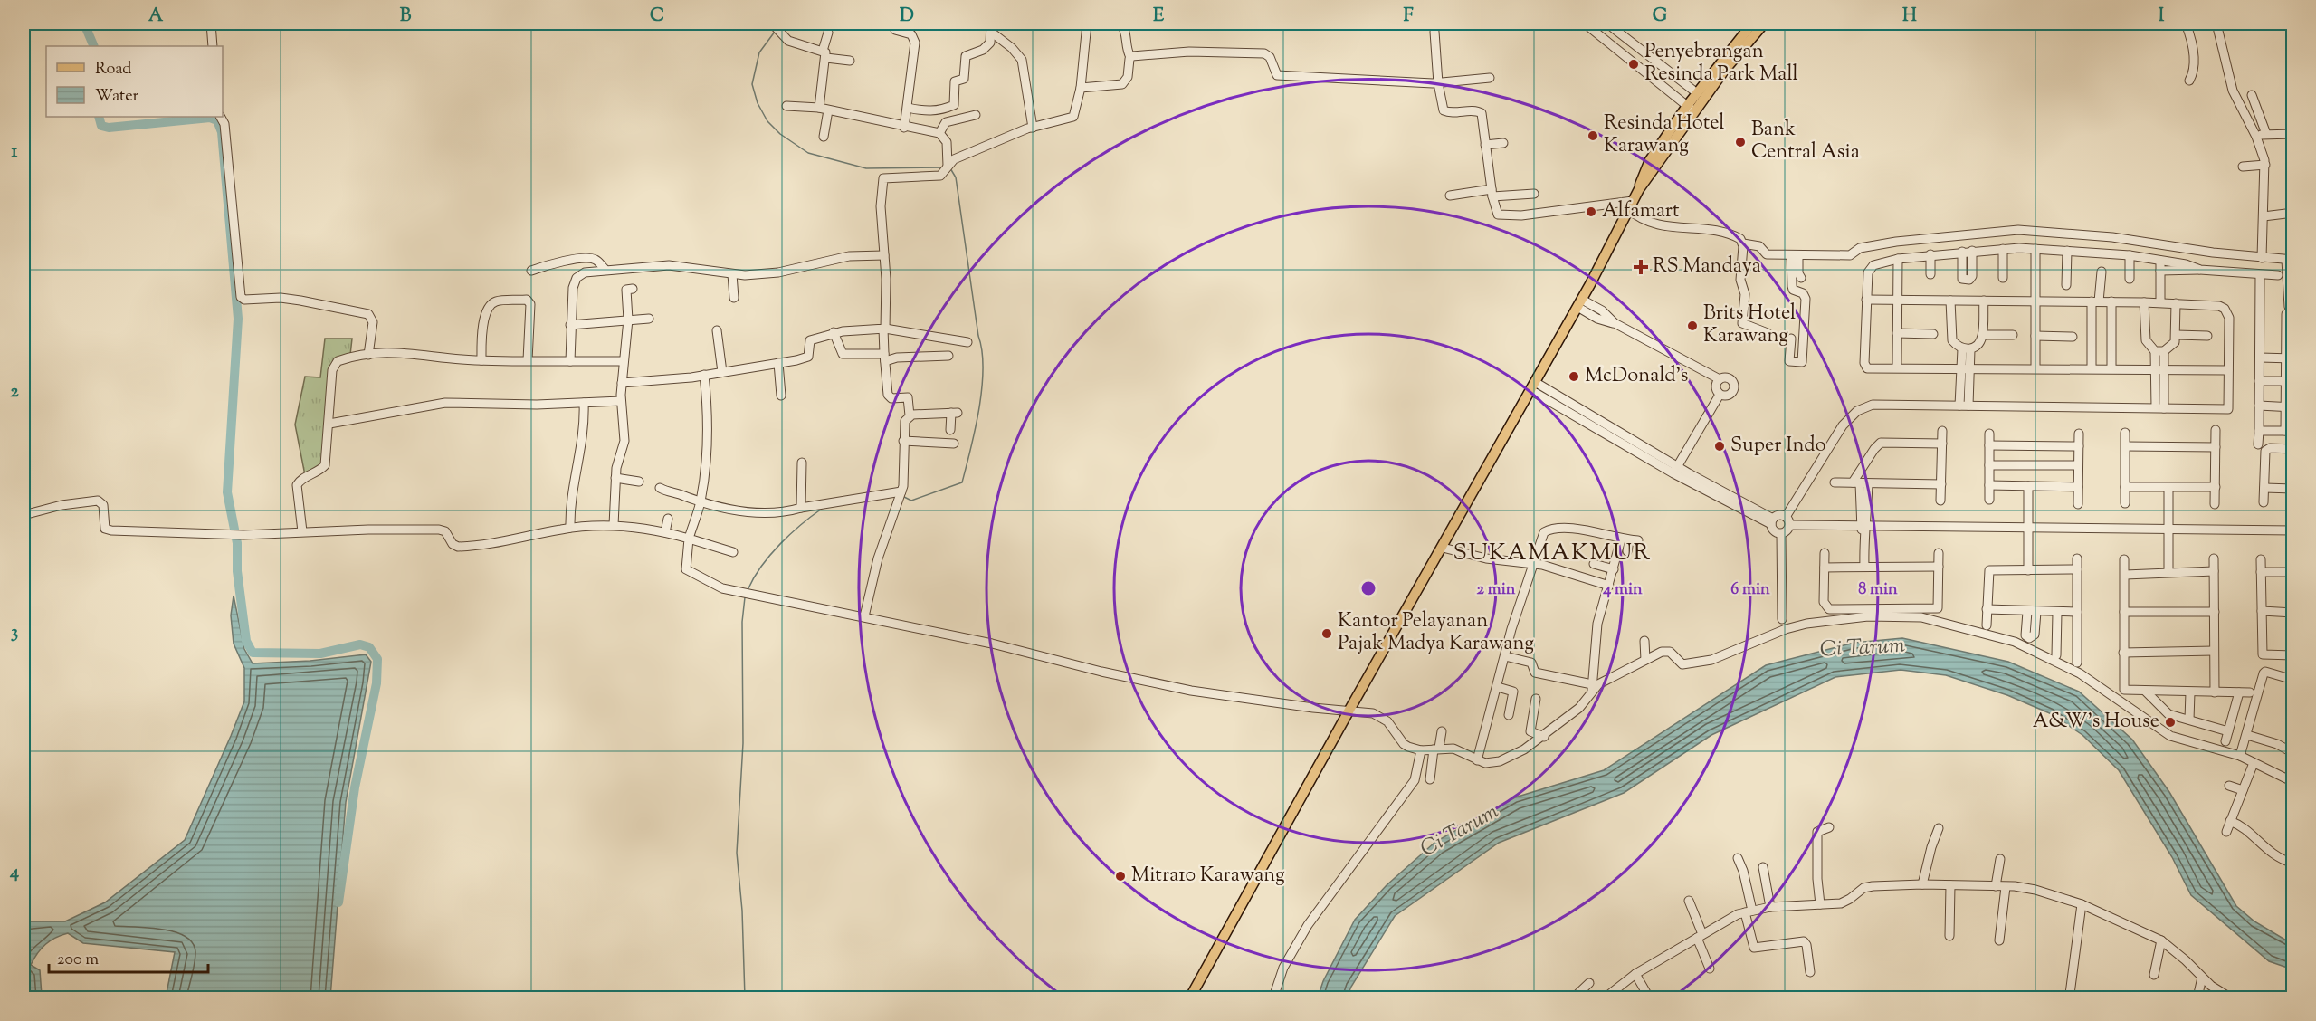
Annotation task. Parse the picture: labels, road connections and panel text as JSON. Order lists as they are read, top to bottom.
{
  "districts": ["SUKAMAKMUR"],
  "water": ["Ci Tarum"],
  "places": {
    "other": [
      "Penyebrangan Resinda Park Mall",
      "Resinda Hotel Karawang",
      "Bank Central Asia",
      "Alfamart",
      "Brits Hotel Karawang",
      "McDonald's",
      "Super Indo",
      "Kantor Pelayanan Pajak Madya Karawang",
      "A&W's House",
      "Mitra10 Karawang"
    ],
    "health": ["RS Mandaya"]
  },
  "legend": ["Road", "Water"],
  "scale_bar": "200 m",
  "grid": {
    "columns": [
      "A",
      "B",
      "C",
      "D",
      "E",
      "F",
      "G",
      "H",
      "I"
    ],
    "rows": [
      "1",
      "2",
      "3",
      "4"
    ]
  },
  "rings": [
    "2 min",
    "4 min",
    "6 min",
    "8 min"
  ]
}
